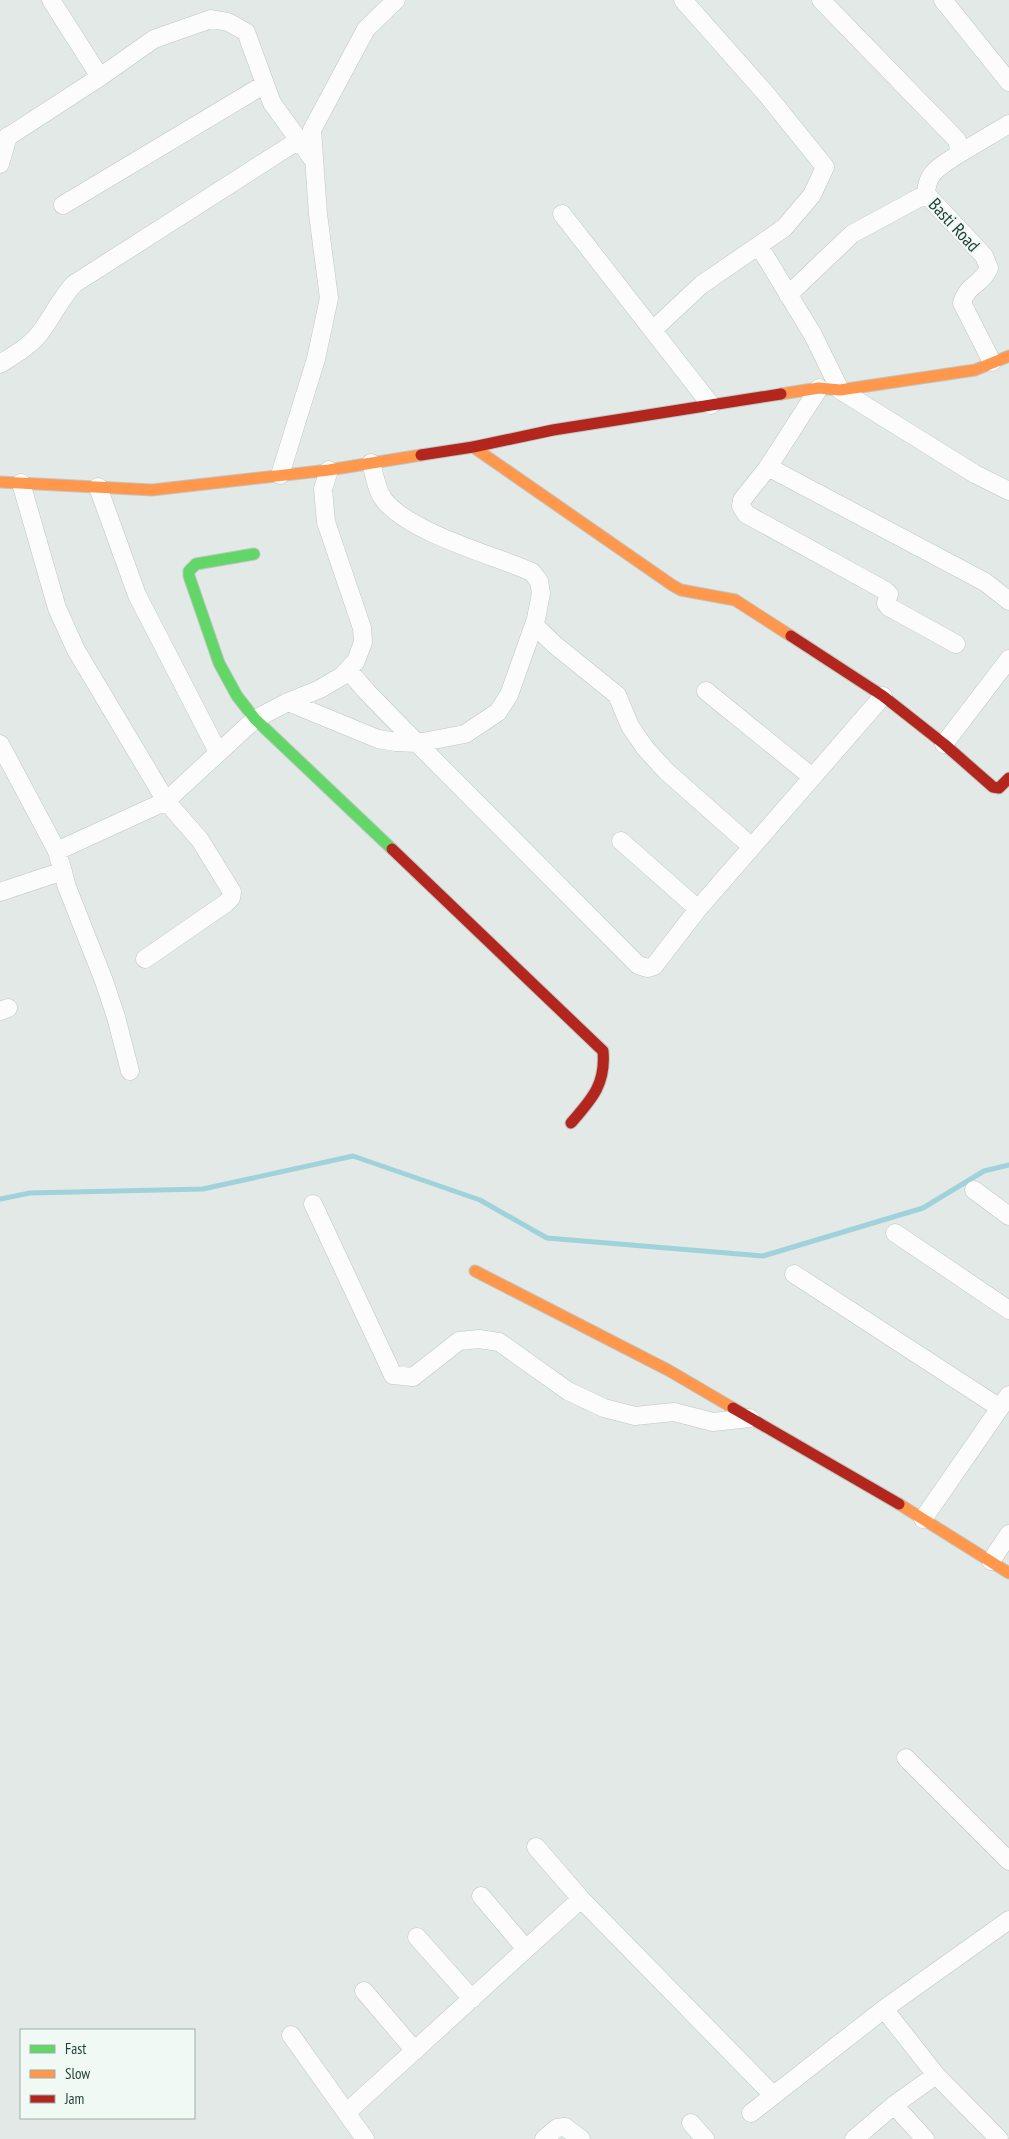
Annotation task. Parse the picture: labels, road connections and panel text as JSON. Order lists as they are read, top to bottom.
{
  "streets": {
    "street": ["Basti Road"]
  },
  "legend": ["Fast", "Slow", "Jam"]
}
